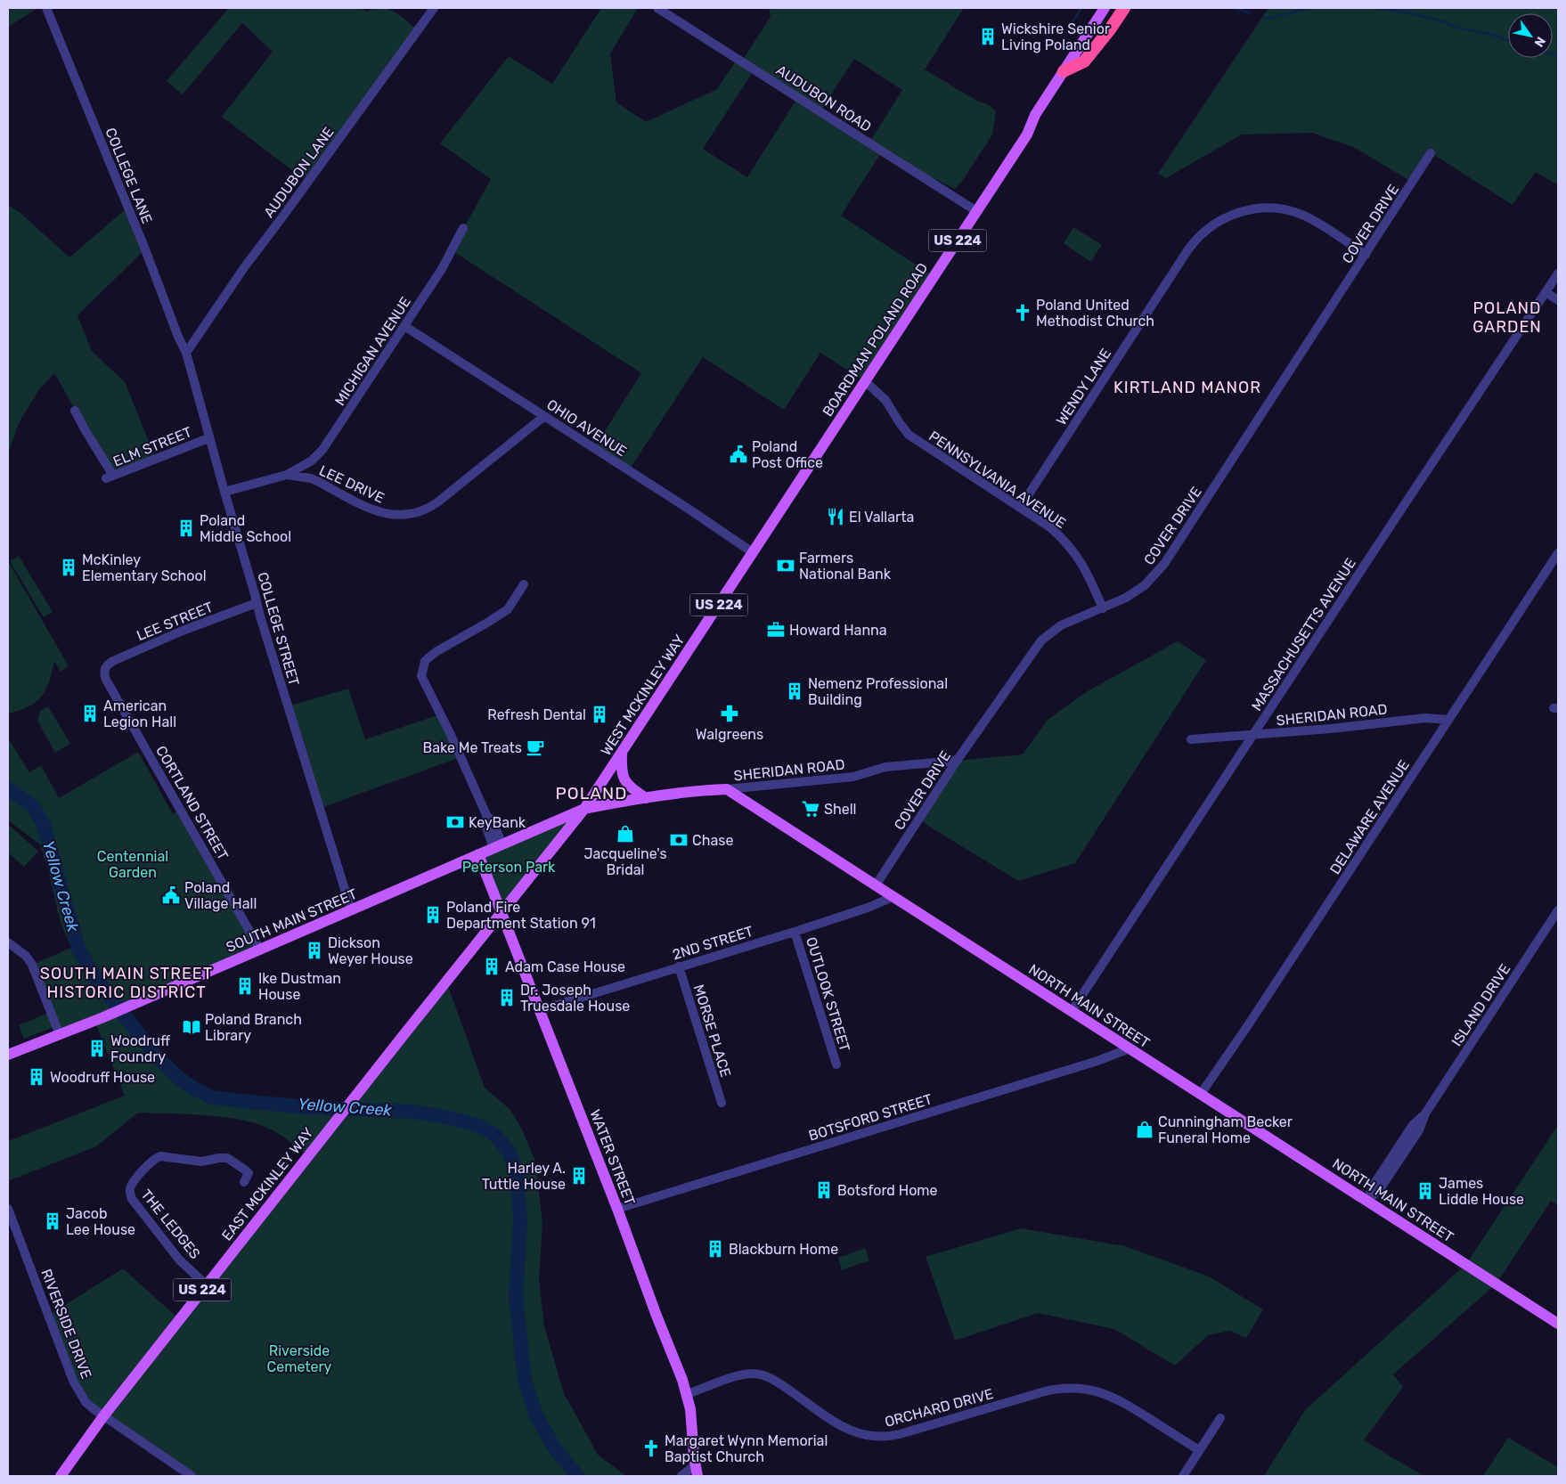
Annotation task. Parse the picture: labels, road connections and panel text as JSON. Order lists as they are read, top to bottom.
{
  "streets": {
    "main road": [
      "US 224",
      "BOARDMAN POLAND ROAD",
      "WEST MCKINLEY WAY",
      "SOUTH MAIN STREET",
      "NORTH MAIN STREET",
      "WATER STREET",
      "EAST MCKINLEY WAY"
    ],
    "street": [
      "AUDUBON ROAD",
      "AUDUBON LANE",
      "COLLEGE LANE",
      "COVER DRIVE",
      "MICHIGAN AVENUE",
      "WENDY LANE",
      "OHIO AVENUE",
      "ELM STREET",
      "PENNSYLVANIA AVENUE",
      "LEE DRIVE",
      "LEE STREET",
      "COLLEGE STREET",
      "MASSACHUSETTS AVENUE",
      "SHERIDAN ROAD",
      "CORTLAND STREET",
      "DELAWARE AVENUE",
      "2ND STREET",
      "OUTLOOK STREET",
      "ISLAND DRIVE",
      "MORSE PLACE",
      "BOTSFORD STREET",
      "THE LEDGES",
      "RIVERSIDE DRIVE",
      "ORCHARD DRIVE"
    ]
  },
  "crossings": [
    ["AUDUBON ROAD", "BOARDMAN POLAND ROAD"],
    ["AUDUBON LANE", "COLLEGE LANE"],
    ["AUDUBON LANE", "COLLEGE STREET"],
    ["COLLEGE LANE", "COLLEGE STREET"],
    ["COVER DRIVE", "WENDY LANE"],
    ["COVER DRIVE", "PENNSYLVANIA AVENUE"],
    ["COVER DRIVE", "SHERIDAN ROAD"],
    ["COVER DRIVE", "NORTH MAIN STREET"],
    ["BOARDMAN POLAND ROAD", "PENNSYLVANIA AVENUE"],
    ["BOARDMAN POLAND ROAD", "WEST MCKINLEY WAY"],
    ["MICHIGAN AVENUE", "OHIO AVENUE"],
    ["MICHIGAN AVENUE", "LEE DRIVE"],
    ["WENDY LANE", "PENNSYLVANIA AVENUE"],
    ["OHIO AVENUE", "LEE DRIVE"],
    ["OHIO AVENUE", "WEST MCKINLEY WAY"],
    ["ELM STREET", "COLLEGE STREET"],
    ["LEE DRIVE", "COLLEGE STREET"],
    ["LEE STREET", "COLLEGE STREET"],
    ["LEE STREET", "CORTLAND STREET"],
    ["COLLEGE STREET", "SOUTH MAIN STREET"],
    ["MASSACHUSETTS AVENUE", "SHERIDAN ROAD"],
    ["MASSACHUSETTS AVENUE", "NORTH MAIN STREET"],
    ["WEST MCKINLEY WAY", "SOUTH MAIN STREET"],
    ["WEST MCKINLEY WAY", "EAST MCKINLEY WAY"],
    ["SHERIDAN ROAD", "DELAWARE AVENUE"],
    ["SHERIDAN ROAD", "NORTH MAIN STREET"],
    ["CORTLAND STREET", "SOUTH MAIN STREET"],
    ["DELAWARE AVENUE", "NORTH MAIN STREET"],
    ["SOUTH MAIN STREET", "WATER STREET"],
    ["SOUTH MAIN STREET", "EAST MCKINLEY WAY"],
    ["2ND STREET", "OUTLOOK STREET"],
    ["2ND STREET", "NORTH MAIN STREET"],
    ["2ND STREET", "MORSE PLACE"],
    ["2ND STREET", "WATER STREET"],
    ["ISLAND DRIVE", "NORTH MAIN STREET"],
    ["NORTH MAIN STREET", "BOTSFORD STREET"],
    ["BOTSFORD STREET", "WATER STREET"],
    ["WATER STREET", "EAST MCKINLEY WAY"],
    ["WATER STREET", "ORCHARD DRIVE"],
    ["EAST MCKINLEY WAY", "THE LEDGES"],
    ["EAST MCKINLEY WAY", "RIVERSIDE DRIVE"]
  ],
  "districts": [
    "POLAND GARDEN",
    "KIRTLAND MANOR",
    "POLAND",
    "SOUTH MAIN STREET HISTORIC DISTRICT"
  ],
  "water": ["Yellow Creek"],
  "parks": ["Centennial Garden", "Peterson Park", "Riverside Cemetery"],
  "places": {
    "building": [
      "Wickshire Senior Living Poland",
      "Poland Middle School",
      "McKinley Elementary School",
      "Nemenz Professional Building",
      "American Legion Hall",
      "Refresh Dental",
      "Poland Fire Department Station 91",
      "Dickson Weyer House",
      "Adam Case House",
      "Ike Dustman House",
      "Dr. Joseph Truesdale House",
      "Woodruff Foundry",
      "Woodruff House",
      "Harley A. Tuttle House",
      "Botsford Home",
      "James Liddle House",
      "Jacob Lee House",
      "Blackburn Home"
    ],
    "church": ["Poland United Methodist Church", "Margaret Wynn Memorial Baptist Church"],
    "public building": ["Poland Post Office", "Poland Village Hall"],
    "restaurant": ["El Vallarta"],
    "bank": ["Farmers National Bank", "KeyBank", "Chase"],
    "office": ["Howard Hanna"],
    "pharmacy": ["Walgreens"],
    "cafe": ["Bake Me Treats"],
    "supermarket": ["Shell"],
    "shop": ["Jacqueline's Bridal", "Cunningham Becker Funeral Home"],
    "library": ["Poland Branch Library"]
  },
  "north": "bottom right"
}
